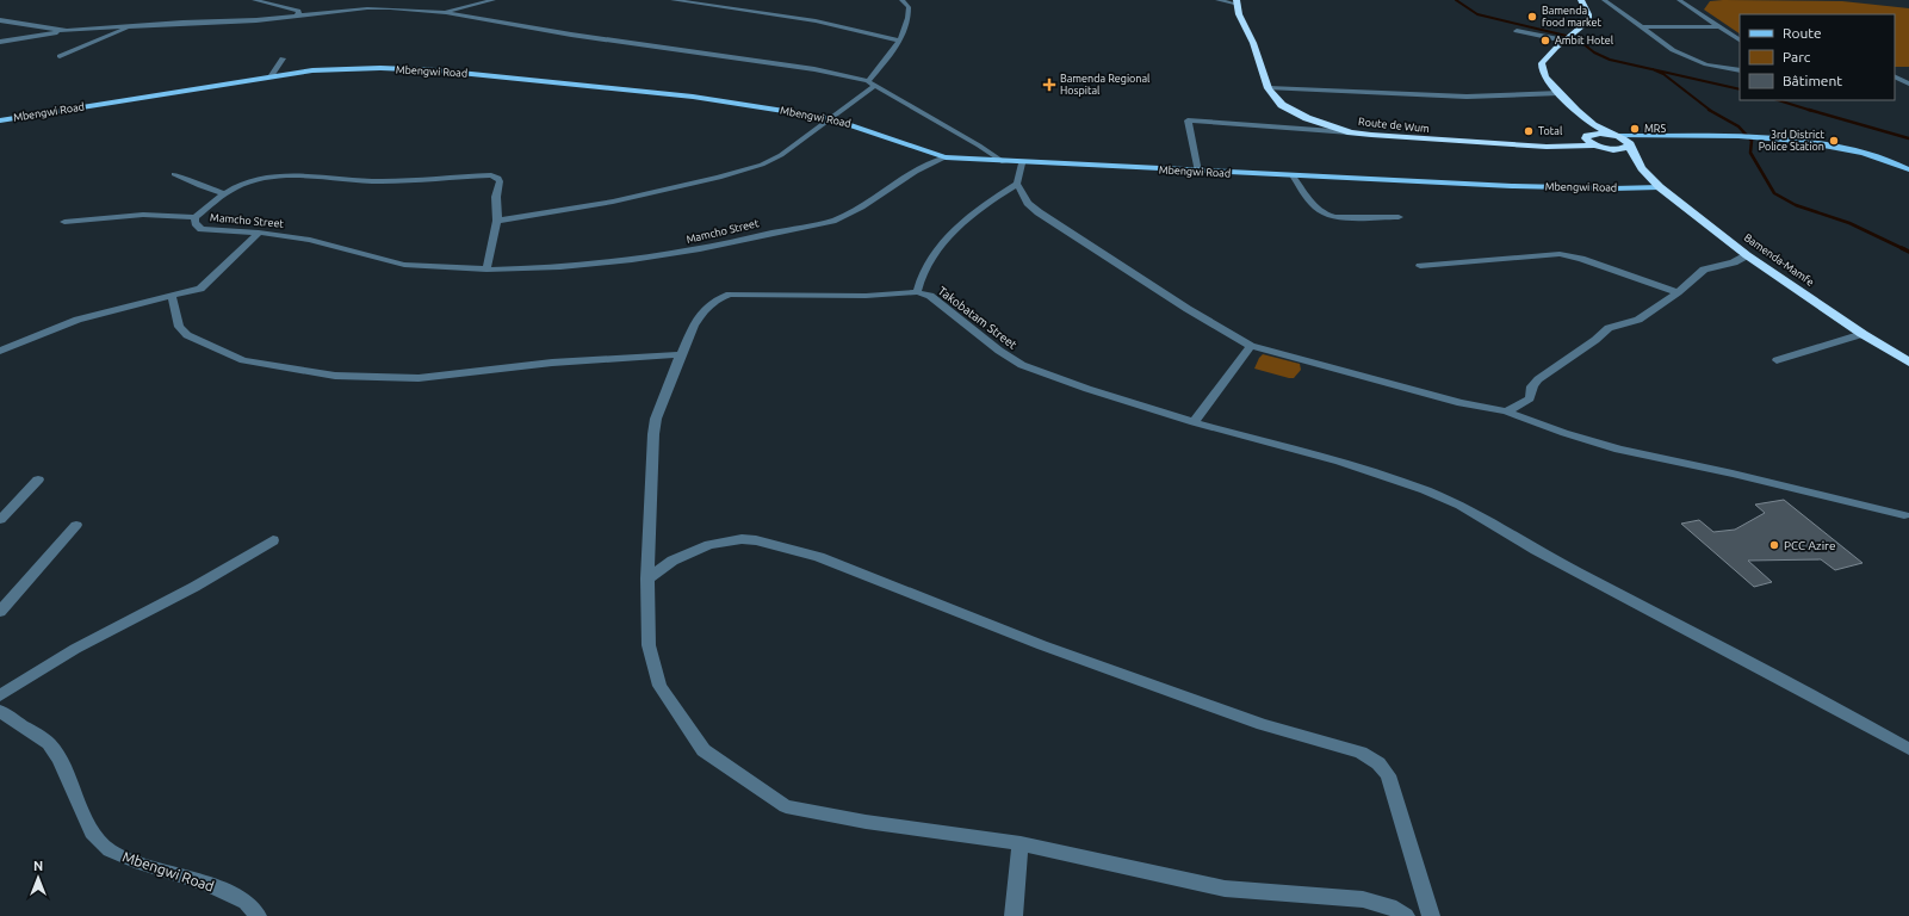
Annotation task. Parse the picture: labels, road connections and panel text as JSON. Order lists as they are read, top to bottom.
{
  "streets": {
    "highway": ["Route de Wum", "Bamenda-Mamfe"],
    "main road": ["Mbengwi Road"],
    "street": ["Mamcho Street", "Takobatam Street"]
  },
  "crossings": [
    ["Mbengwi Road", "Mamcho Street"],
    ["Mbengwi Road", "Bamenda-Mamfe"]
  ],
  "places": {
    "other": [
      "Bamenda food market",
      "Ambit Hotel",
      "MRS",
      "Total",
      "3rd District Police Station",
      "PCC Azire"
    ],
    "health": ["Bamenda Regional Hospital"]
  },
  "legend": ["Route", "Parc", "Bâtiment"],
  "north": "top"
}
